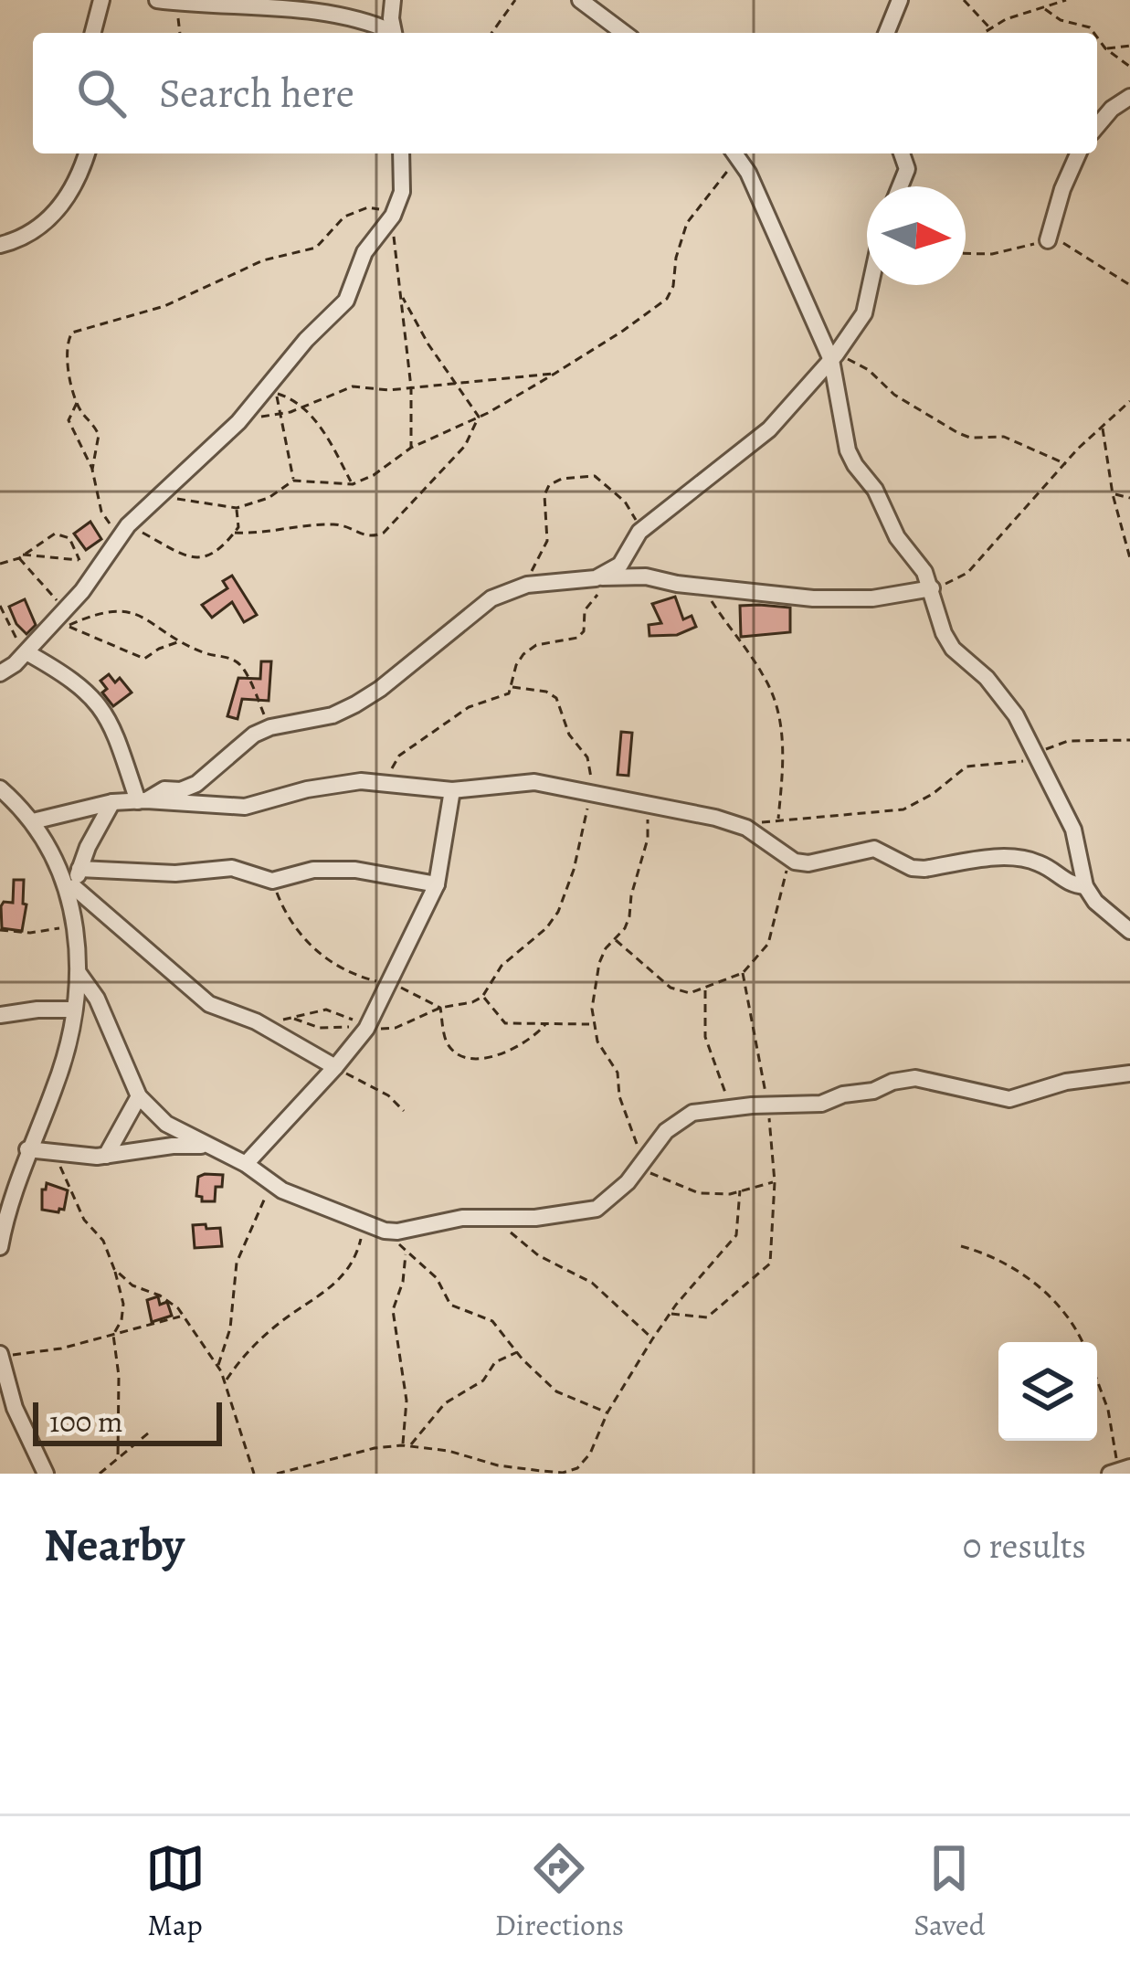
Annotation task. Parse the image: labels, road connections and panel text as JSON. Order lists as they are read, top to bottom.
{
  "scale_bar": "100 m",
  "north": "right",
  "page": {
    "search": "Search here",
    "scale": "100 m",
    "heading": ["Nearby", "0 results"],
    "nav": ["Map", "Directions", "Saved"]
  }
}
